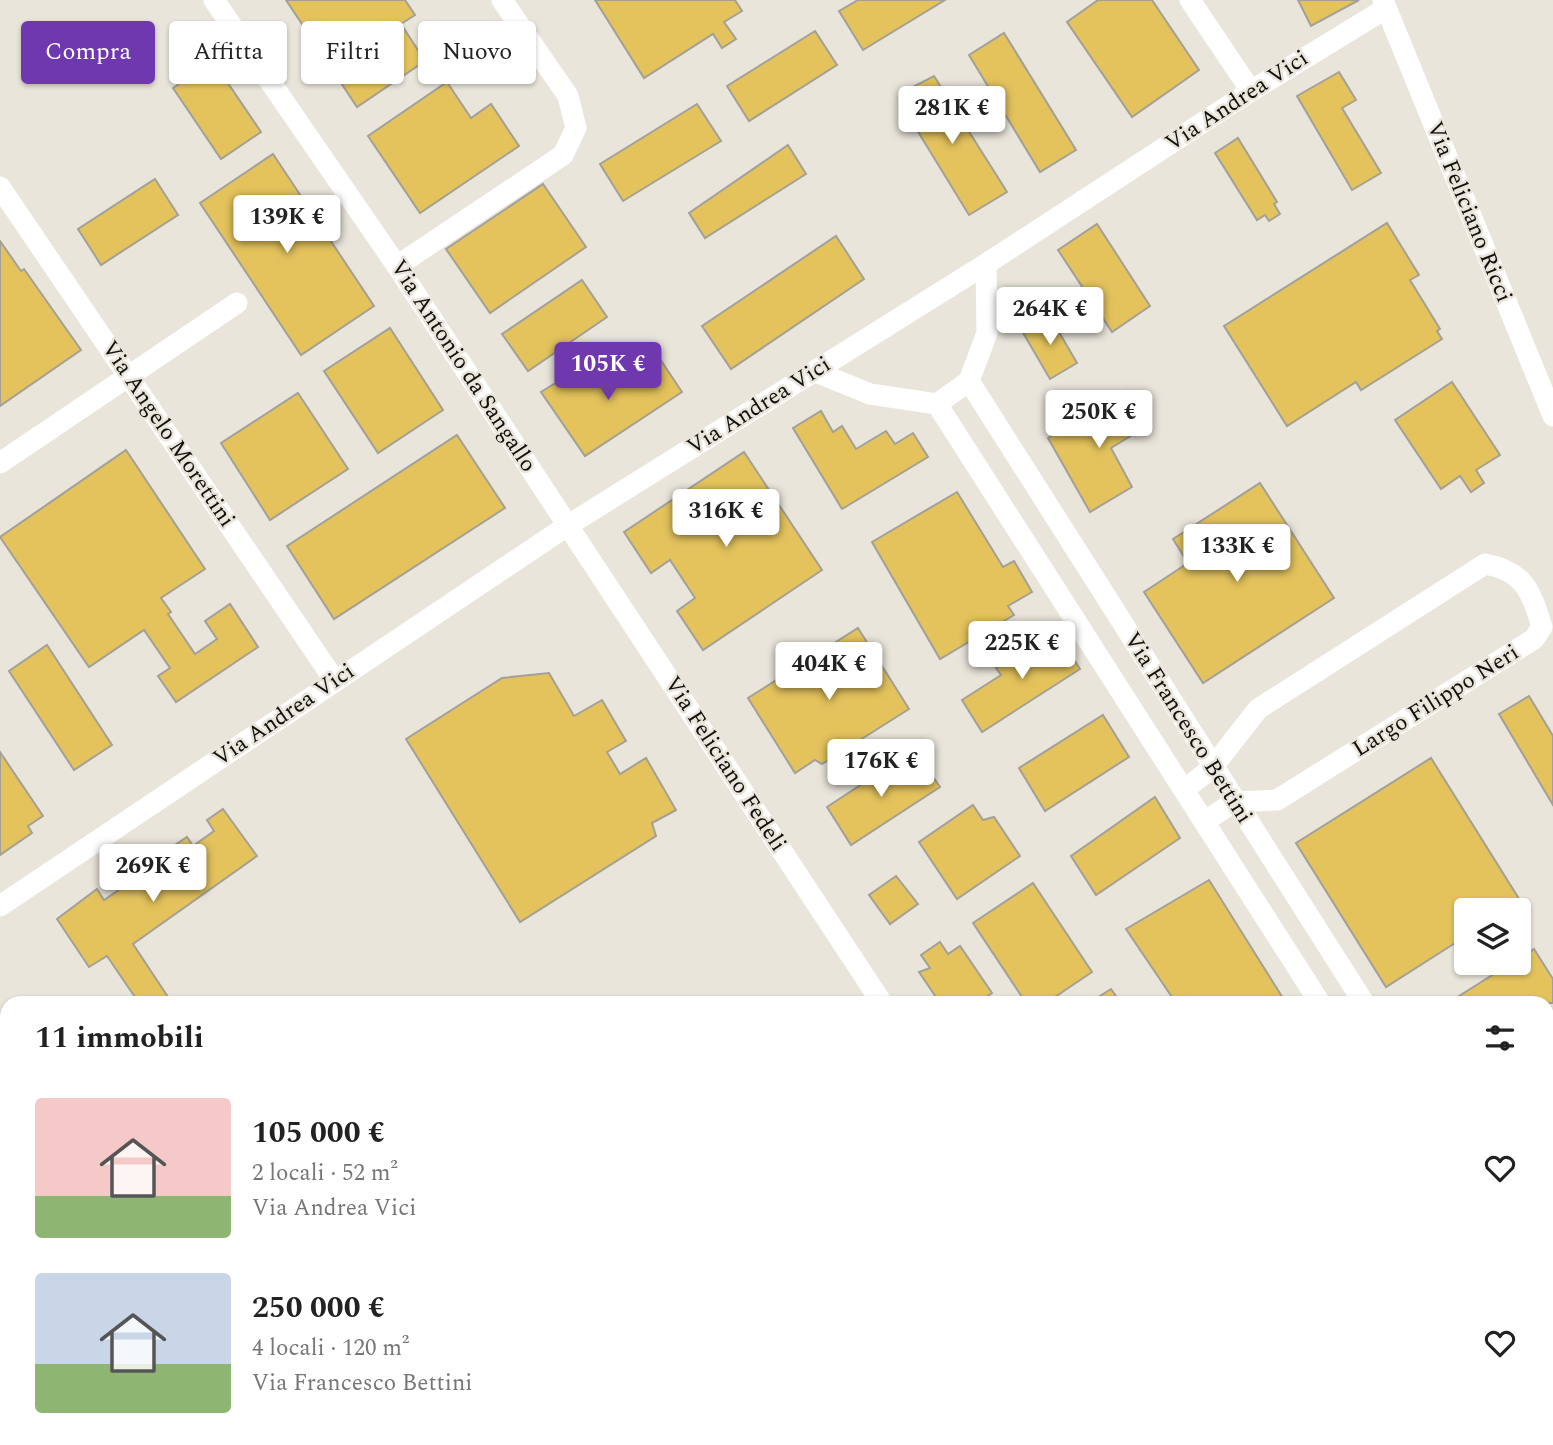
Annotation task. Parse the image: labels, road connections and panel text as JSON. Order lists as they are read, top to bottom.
{
  "streets": {
    "street": [
      "Via Andrea Vici",
      "Via Feliciano Ricci",
      "Via Antonio da Sangallo",
      "Via Angelo Morettini",
      "Largo Filippo Neri",
      "Via Francesco Bettini",
      "Via Feliciano Fedeli"
    ]
  },
  "crossings": [
    ["Via Andrea Vici", "Via Feliciano Ricci"],
    ["Via Andrea Vici", "Via Antonio da Sangallo"],
    ["Via Andrea Vici", "Via Angelo Morettini"],
    ["Via Andrea Vici", "Via Feliciano Fedeli"],
    ["Via Antonio da Sangallo", "Via Feliciano Fedeli"],
    ["Largo Filippo Neri", "Via Francesco Bettini"]
  ],
  "page": {
    "chip": [
      "Compra",
      "Affitta",
      "Filtri",
      "Nuovo"
    ],
    "price": [
      "281K €",
      "139K €",
      "264K €",
      "105K €",
      "250K €",
      "316K €",
      "133K €",
      "225K €",
      "404K €",
      "176K €",
      "269K €"
    ],
    "heading": "11 immobili",
    "list": [
      {
        "name": "105 000 €",
        "note": "2 locali · 52 m² · Via Andrea Vici"
      },
      {
        "name": "250 000 €",
        "note": "4 locali · 120 m² · Via Francesco Bettini"
      }
    ]
  }
}
